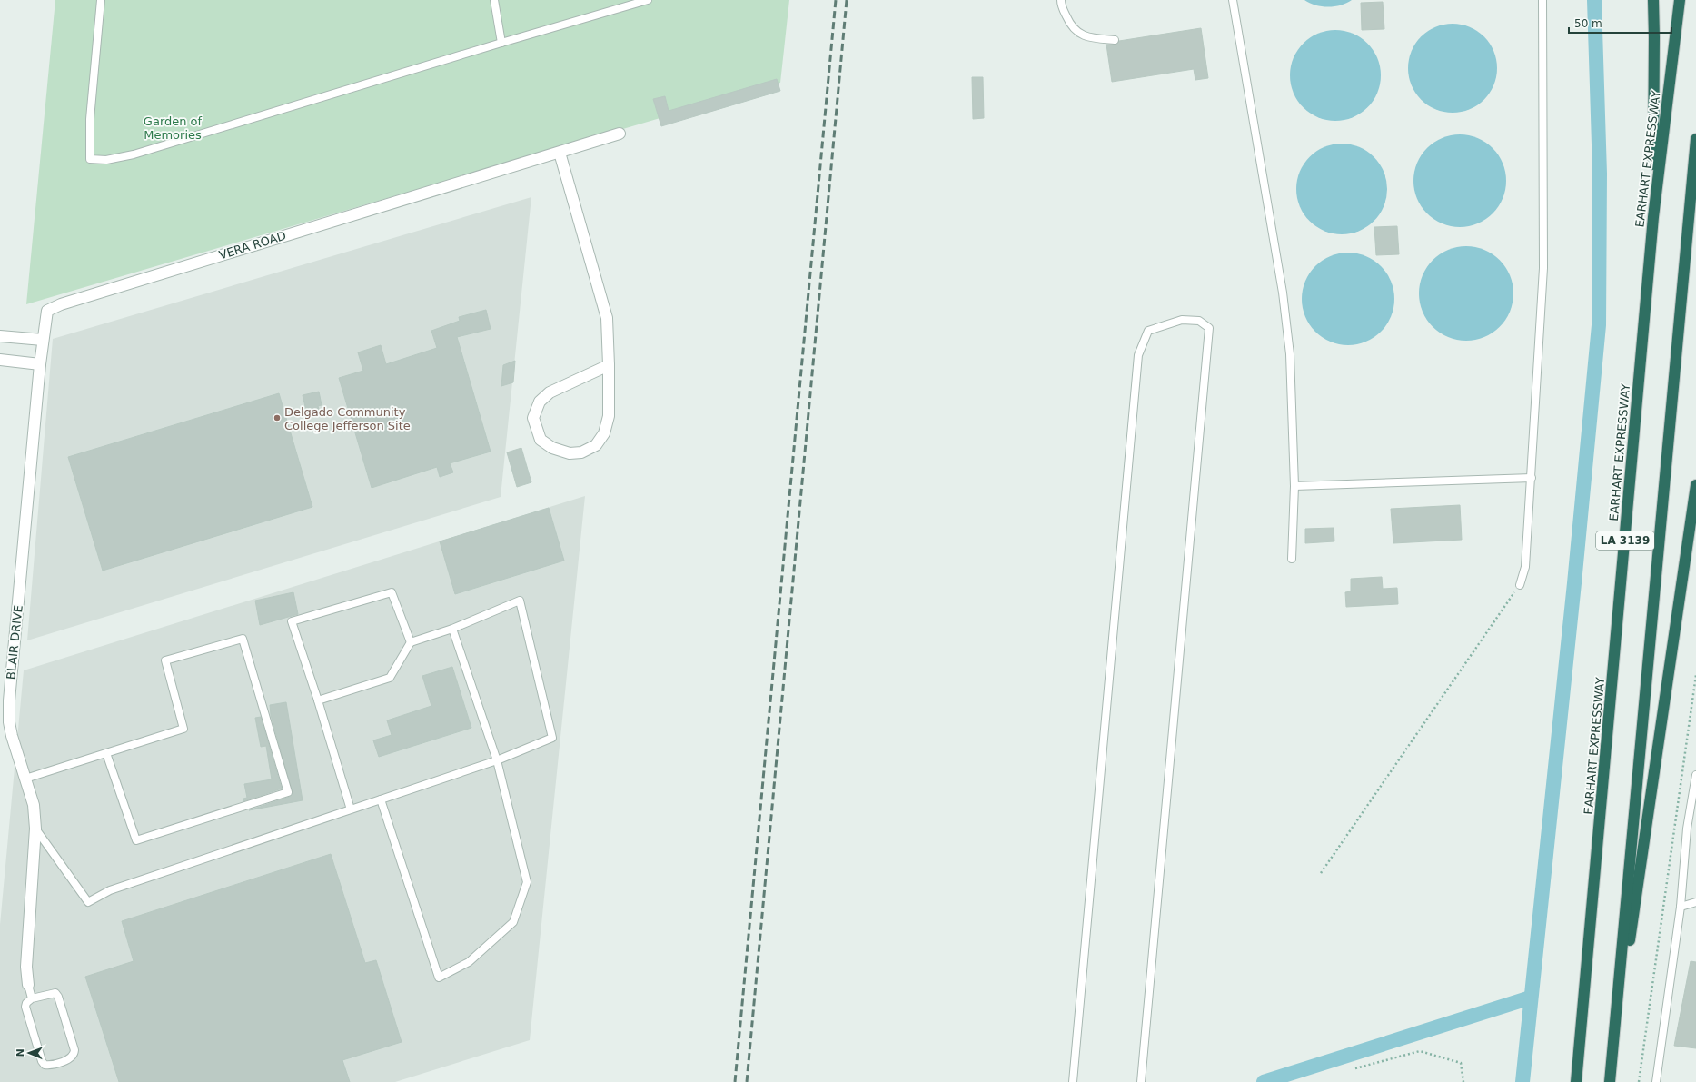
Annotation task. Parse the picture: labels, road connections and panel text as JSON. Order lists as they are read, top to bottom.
{
  "streets": {
    "highway": ["EARHART EXPRESSWAY", "LA 3139"],
    "street": ["VERA ROAD", "BLAIR DRIVE"]
  },
  "crossings": [
    ["VERA ROAD", "BLAIR DRIVE"]
  ],
  "parks": ["Garden of Memories"],
  "places": ["Delgado Community College Jefferson Site"],
  "scale_bar": "50 m",
  "north": "left"
}
